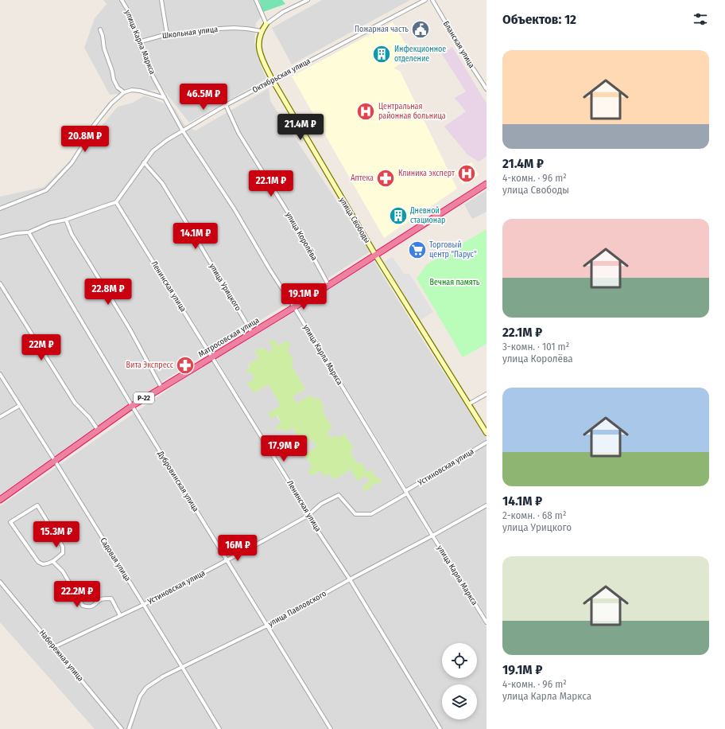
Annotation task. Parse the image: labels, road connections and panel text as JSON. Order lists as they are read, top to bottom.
{
  "streets": {
    "highway": ["Матросовская улица", "Р-22"],
    "street": [
      "Школьная улица",
      "улица Карла Маркса",
      "Бланская улица",
      "Октябрьская улица",
      "улица Свободы",
      "улица Королёва",
      "Ленинская улица",
      "улица Урицкого",
      "Устиновская улица",
      "Дубровинская улица",
      "Садовая улица",
      "улица Павловского",
      "Набережная улица"
    ]
  },
  "crossings": [
    ["Школьная улица", "улица Карла Маркса"],
    ["Школьная улица", "улица Свободы"],
    ["улица Карла Маркса", "Октябрьская улица"],
    ["улица Карла Маркса", "Матросовская улица"],
    ["улица Карла Маркса", "Устиновская улица"],
    ["улица Карла Маркса", "улица Павловского"],
    ["Октябрьская улица", "улица Свободы"],
    ["Октябрьская улица", "улица Королёва"],
    ["Октябрьская улица", "Ленинская улица"],
    ["Октябрьская улица", "улица Урицкого"],
    ["улица Свободы", "Матросовская улица"],
    ["улица Королёва", "Матросовская улица"],
    ["Ленинская улица", "Матросовская улица"],
    ["Ленинская улица", "Устиновская улица"],
    ["Ленинская улица", "улица Павловского"],
    ["улица Урицкого", "Матросовская улица"],
    ["Матросовская улица", "Дубровинская улица"],
    ["Матросовская улица", "Садовая улица"],
    ["Устиновская улица", "Дубровинская улица"],
    ["Устиновская улица", "Садовая улица"],
    ["Устиновская улица", "Набережная улица"],
    ["Дубровинская улица", "улица Павловского"],
    ["Садовая улица", "улица Павловского"]
  ],
  "parks": ["Вечная память"],
  "places": {
    "public building": ["Пожарная часть"],
    "building": ["Инфекционное отделение", "Дневной стационар"],
    "hospital": ["Центральная районная больница", "Клиника эксперт"],
    "pharmacy": ["Аптека", "Вита Экспресс"],
    "supermarket": ["Торговый центр \"Парус\""]
  },
  "page": {
    "heading": "Объектов: 12",
    "list": [
      {
        "name": "21.4M ₽",
        "note": "4-комн. · 96 m² · улица Свободы"
      },
      {
        "name": "22.1M ₽",
        "note": "3-комн. · 101 m² · улица Королёва"
      },
      {
        "name": "14.1M ₽",
        "note": "2-комн. · 68 m² · улица Урицкого"
      },
      {
        "name": "19.1M ₽",
        "note": "4-комн. · 96 m² · улица Карла Маркса"
      }
    ],
    "price": [
      "46.5M ₽",
      "21.4M ₽",
      "20.8M ₽",
      "22.1M ₽",
      "14.1M ₽",
      "22.8M ₽",
      "19.1M ₽",
      "22M ₽",
      "17.9M ₽",
      "15.3M ₽",
      "16M ₽",
      "22.2M ₽"
    ]
  }
}
